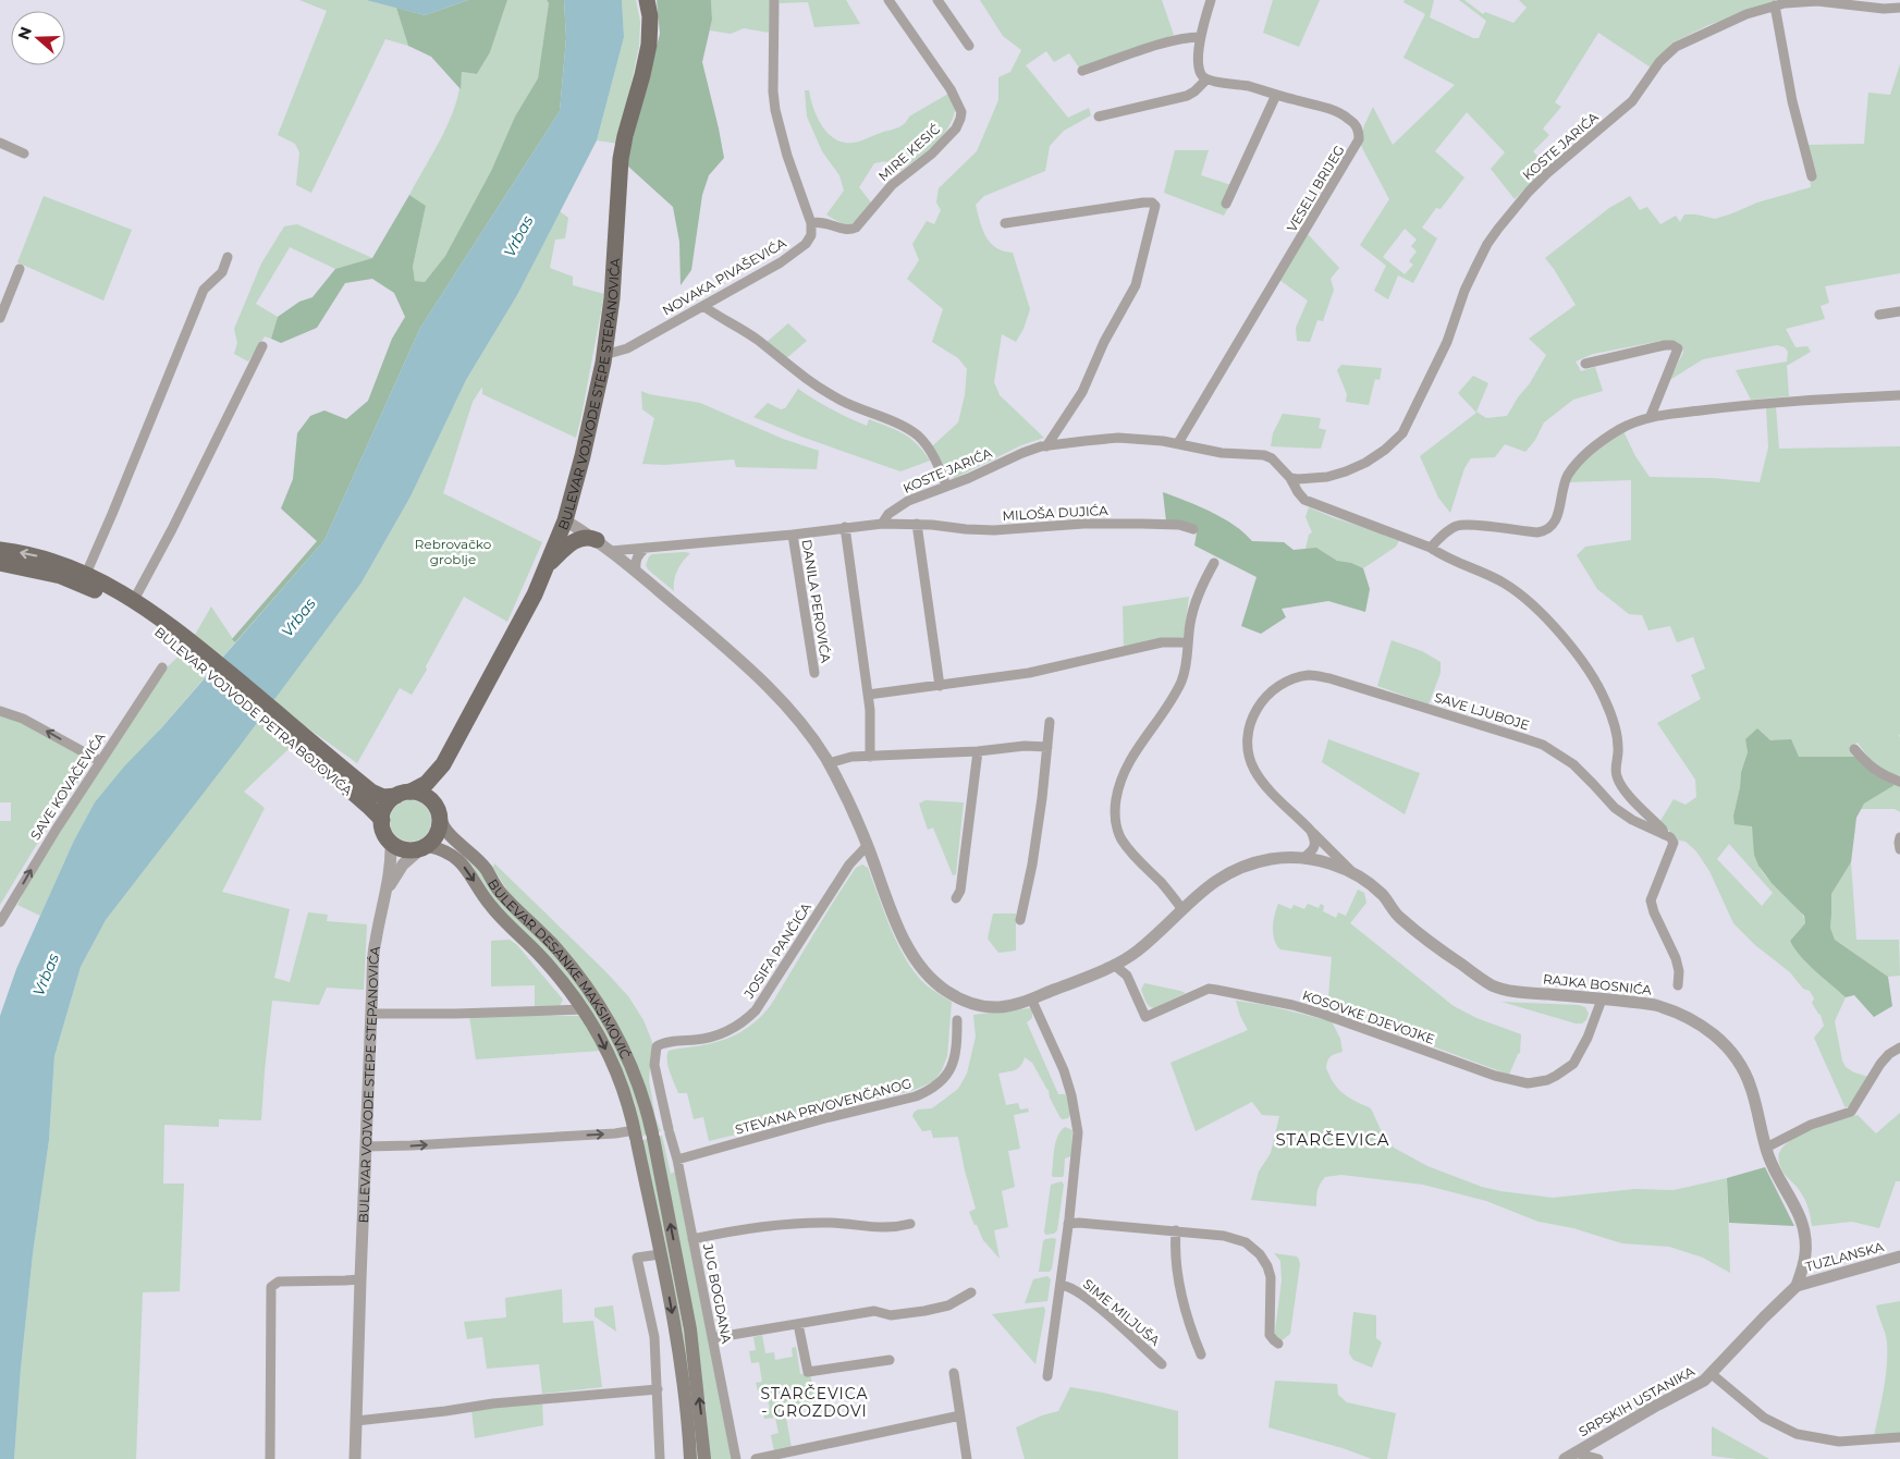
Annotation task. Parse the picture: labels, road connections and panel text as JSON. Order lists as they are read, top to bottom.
{
  "streets": {
    "main road": ["BULEVAR VOJVODE STEPE STEPANOVIĆA", "BULEVAR VOJVODE PETRA BOJOVIĆA", "BULEVAR DESANKE MAKSIMOVIĆ"],
    "street": [
      "KOSTE JARIĆA",
      "MIRE KESIĆ",
      "VESELI BRIJEG",
      "NOVAKA PIVAŠEVIĆA",
      "MILOŠA DUJIĆA",
      "DANILA PEROVIĆA",
      "SAVE LJUBOJE",
      "SAVE KOVAČEVIĆA",
      "JOSIFA PANČIĆA",
      "RAJKA BOSNIĆA",
      "KOSOVKE DJEVOJKE",
      "STEVANA PRVOVENČANOG",
      "TUZLANSKA",
      "JUG BOGDANA",
      "SIME MILJUŠA",
      "SRPSKIH USTANIKA"
    ]
  },
  "crossings": [
    ["KOSTE JARIĆA", "VESELI BRIJEG"],
    ["KOSTE JARIĆA", "MILOŠA DUJIĆA"],
    ["KOSTE JARIĆA", "SAVE LJUBOJE"],
    ["MIRE KESIĆ", "NOVAKA PIVAŠEVIĆA"],
    ["NOVAKA PIVAŠEVIĆA", "BULEVAR VOJVODE STEPE STEPANOVIĆA"],
    ["BULEVAR VOJVODE STEPE STEPANOVIĆA", "BULEVAR VOJVODE PETRA BOJOVIĆA"],
    ["BULEVAR VOJVODE STEPE STEPANOVIĆA", "BULEVAR DESANKE MAKSIMOVIĆ"],
    ["BULEVAR VOJVODE STEPE STEPANOVIĆA", "RAJKA BOSNIĆA"],
    ["BULEVAR VOJVODE PETRA BOJOVIĆA", "BULEVAR DESANKE MAKSIMOVIĆ"],
    ["SAVE LJUBOJE", "RAJKA BOSNIĆA"],
    ["JOSIFA PANČIĆA", "RAJKA BOSNIĆA"],
    ["JOSIFA PANČIĆA", "JUG BOGDANA"],
    ["RAJKA BOSNIĆA", "KOSOVKE DJEVOJKE"],
    ["RAJKA BOSNIĆA", "TUZLANSKA"],
    ["RAJKA BOSNIĆA", "SIME MILJUŠA"],
    ["RAJKA BOSNIĆA", "SRPSKIH USTANIKA"],
    ["STEVANA PRVOVENČANOG", "JUG BOGDANA"],
    ["TUZLANSKA", "SRPSKIH USTANIKA"]
  ],
  "one_way": ["SAVE KOVAČEVIĆA"],
  "districts": ["STARČEVICA", "STARČEVICA - GROZDOVI"],
  "water": ["Vrbas"],
  "parks": ["Rebrovačko groblje"],
  "north": "left"
}
